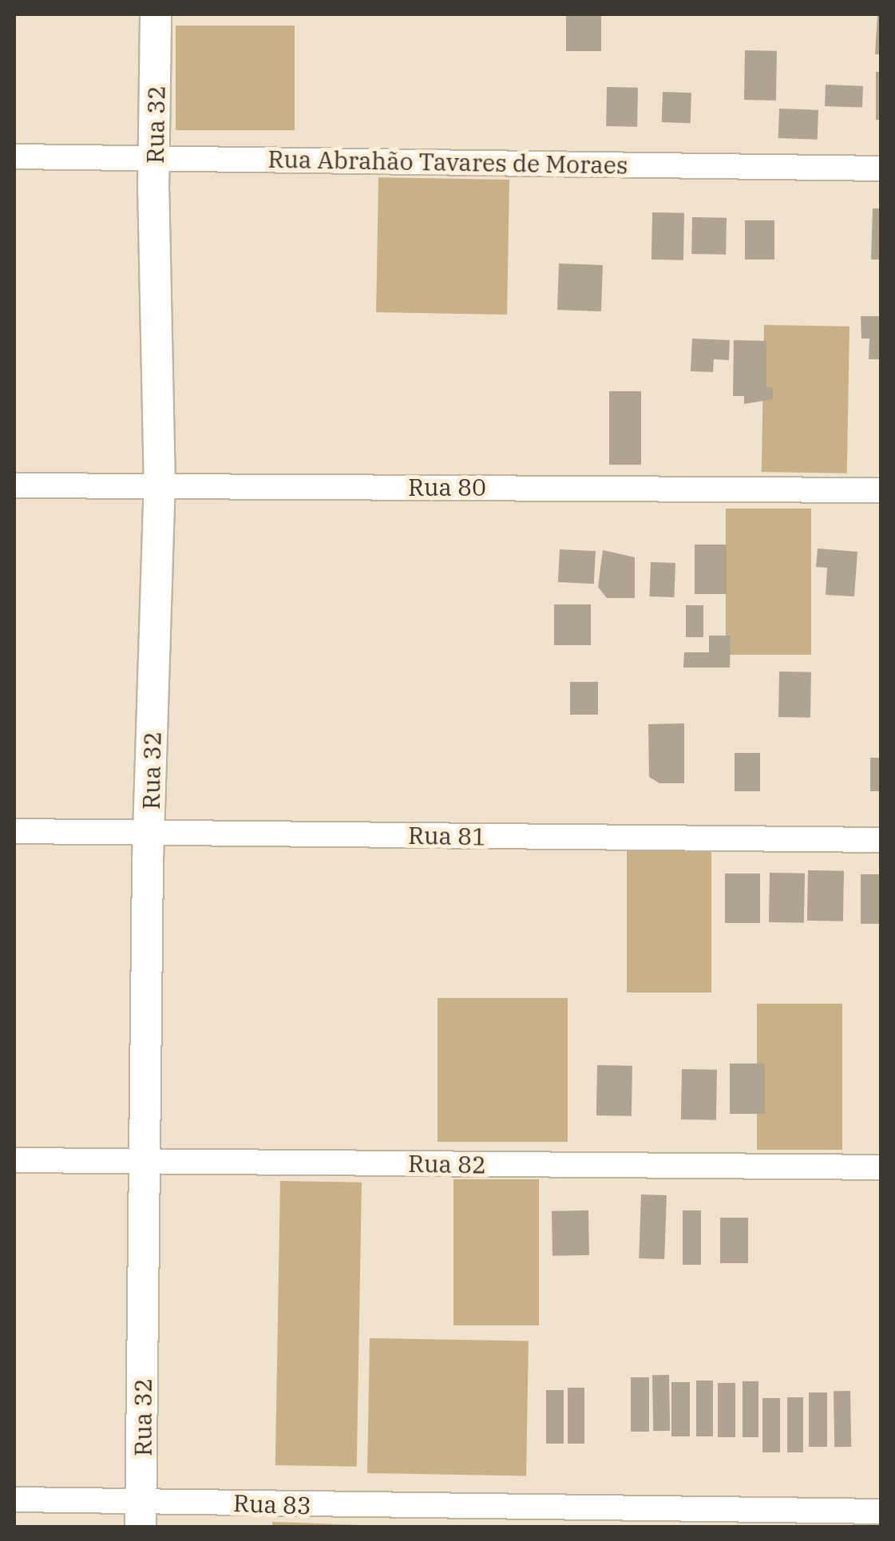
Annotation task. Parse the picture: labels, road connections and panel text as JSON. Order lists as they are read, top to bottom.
{
  "streets": {
    "main road": ["Rua 32"],
    "street": [
      "Rua Abrahão Tavares de Moraes",
      "Rua 80",
      "Rua 81",
      "Rua 82",
      "Rua 83"
    ]
  },
  "crossings": [
    ["Rua 32", "Rua Abrahão Tavares de Moraes"],
    ["Rua 32", "Rua 80"],
    ["Rua 32", "Rua 81"],
    ["Rua 32", "Rua 82"],
    ["Rua 32", "Rua 83"]
  ]
}
